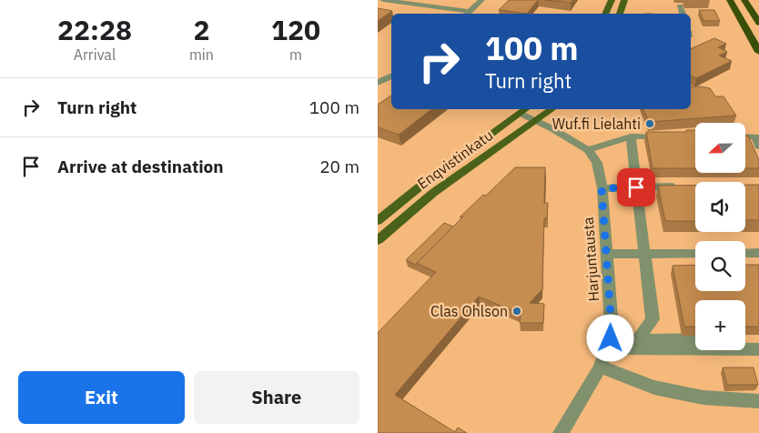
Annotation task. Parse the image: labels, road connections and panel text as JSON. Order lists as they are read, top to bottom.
{
  "streets": {
    "main road": ["Enqvistinkatu"],
    "street": ["Harjuntausta"]
  },
  "places": ["Wuf.fi Lielahti", "Clas Ohlson"],
  "north": "left",
  "page": {
    "eta": [
      "22:28",
      "Arrival",
      "2",
      "min",
      "120",
      "m"
    ],
    "turn": ["100 m", "Turn right"],
    "list": [
      {
        "name": "Turn right",
        "value": "100 m"
      },
      {
        "name": "Arrive at destination",
        "value": "20 m"
      }
    ],
    "map_buttons": "+",
    "buttons": ["Exit", "Share"]
  }
}
